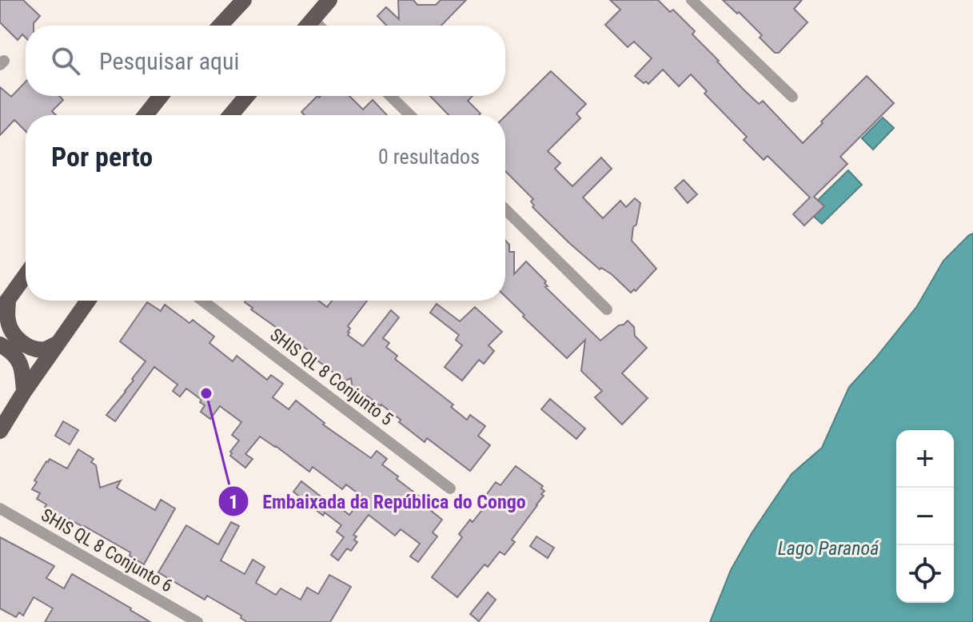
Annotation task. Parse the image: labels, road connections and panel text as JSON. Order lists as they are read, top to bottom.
{
  "streets": {
    "street": ["SHIS QL 8 Conjunto 5", "SHIS QL 8 Conjunto 6"]
  },
  "water": ["Lago Paranoá"],
  "places": ["Embaixada da República do Congo"],
  "page": {
    "search": "Pesquisar aqui",
    "heading": ["Por perto", "0 resultados"],
    "map_buttons": ["+", "−"]
  }
}
